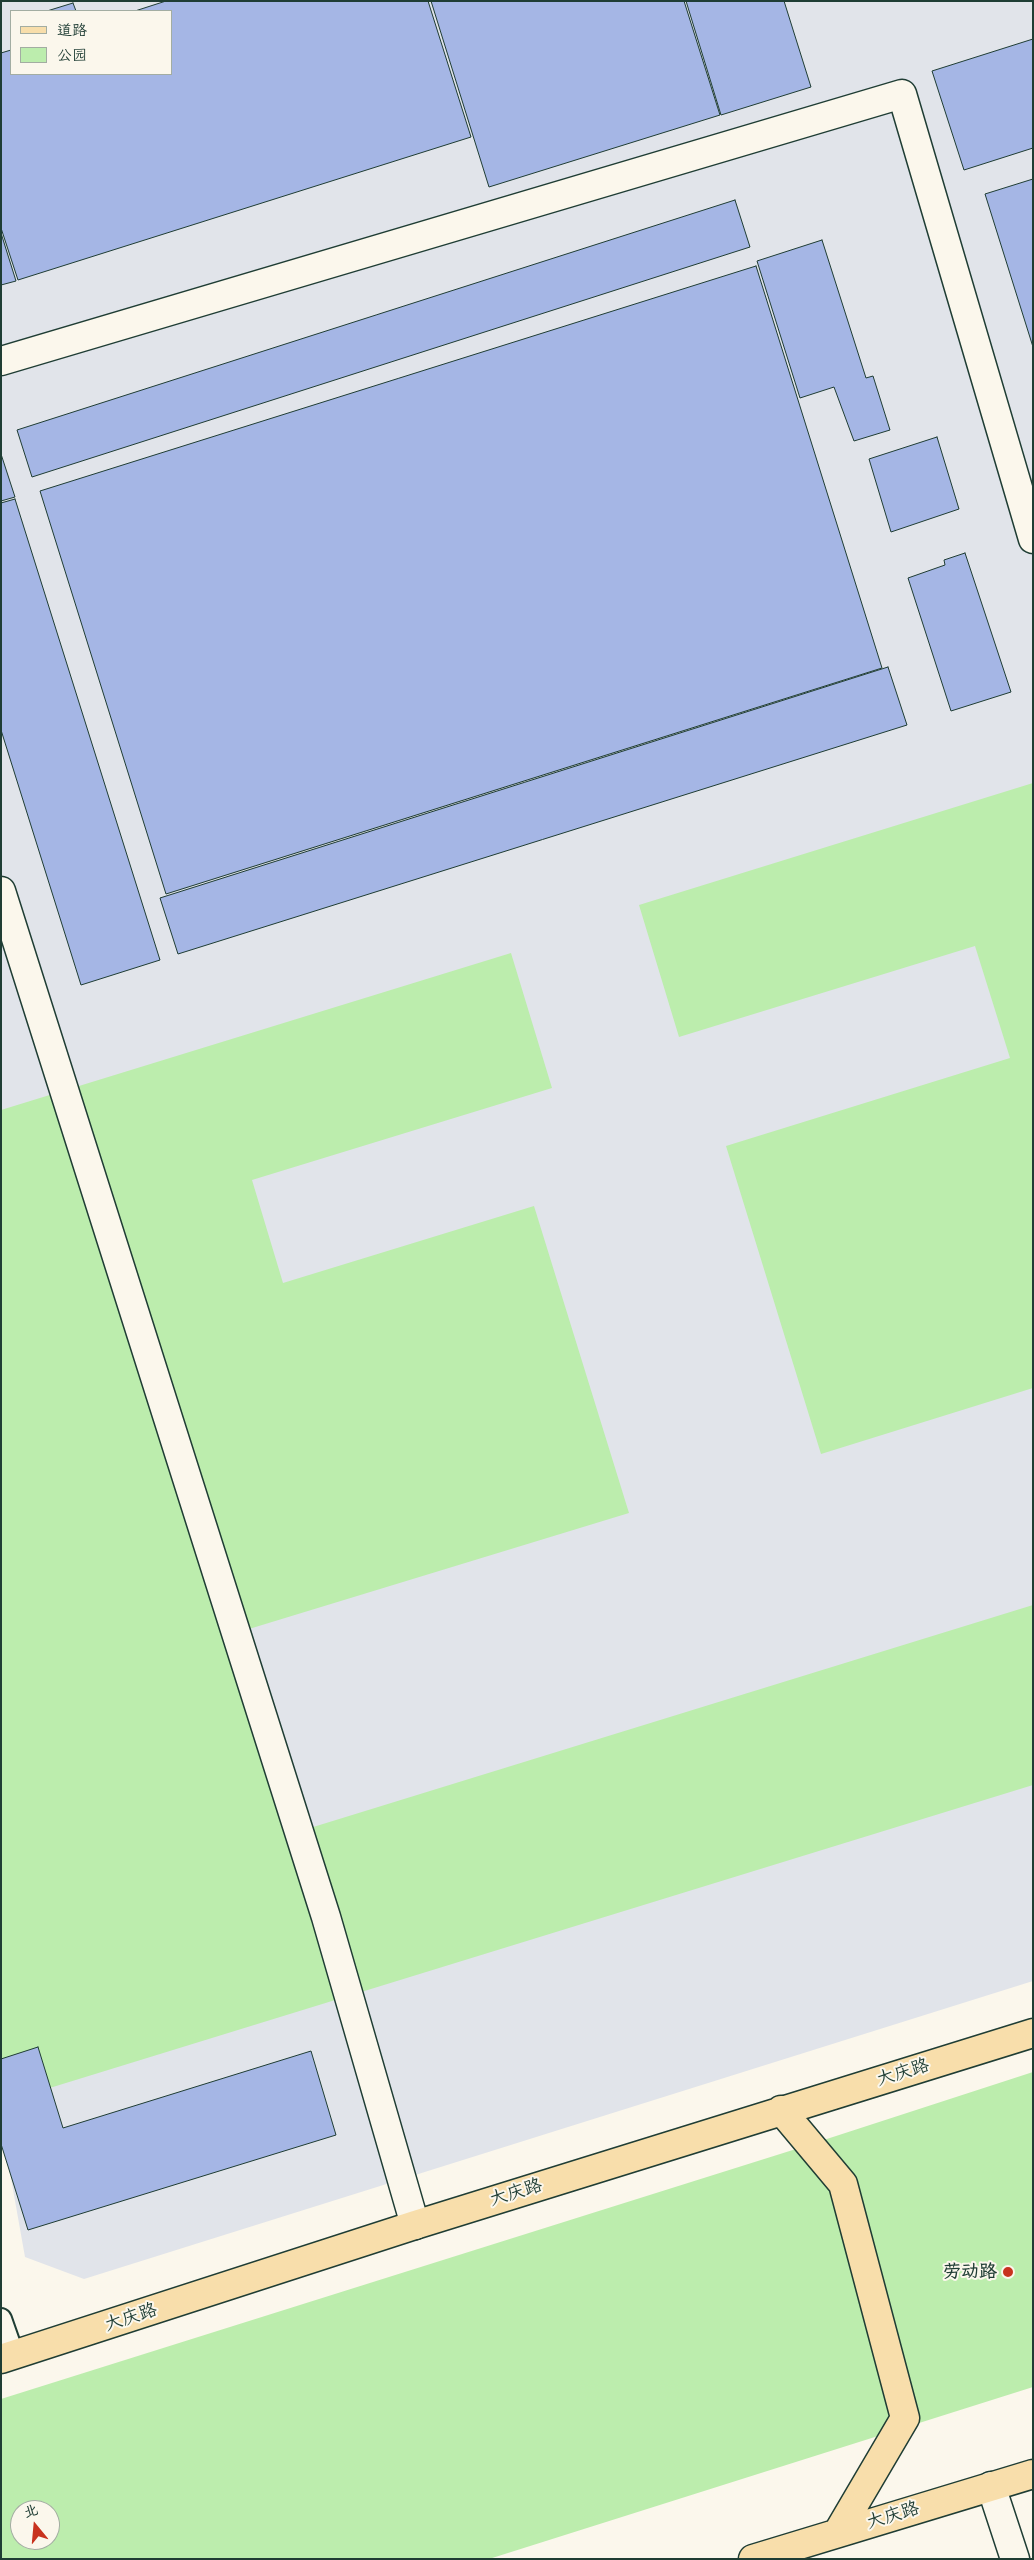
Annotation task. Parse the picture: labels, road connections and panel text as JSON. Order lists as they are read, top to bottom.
{
  "streets": {
    "main road": ["大庆路"]
  },
  "places": ["劳动路"],
  "legend": ["道路", "公园"],
  "north": "top"
}
